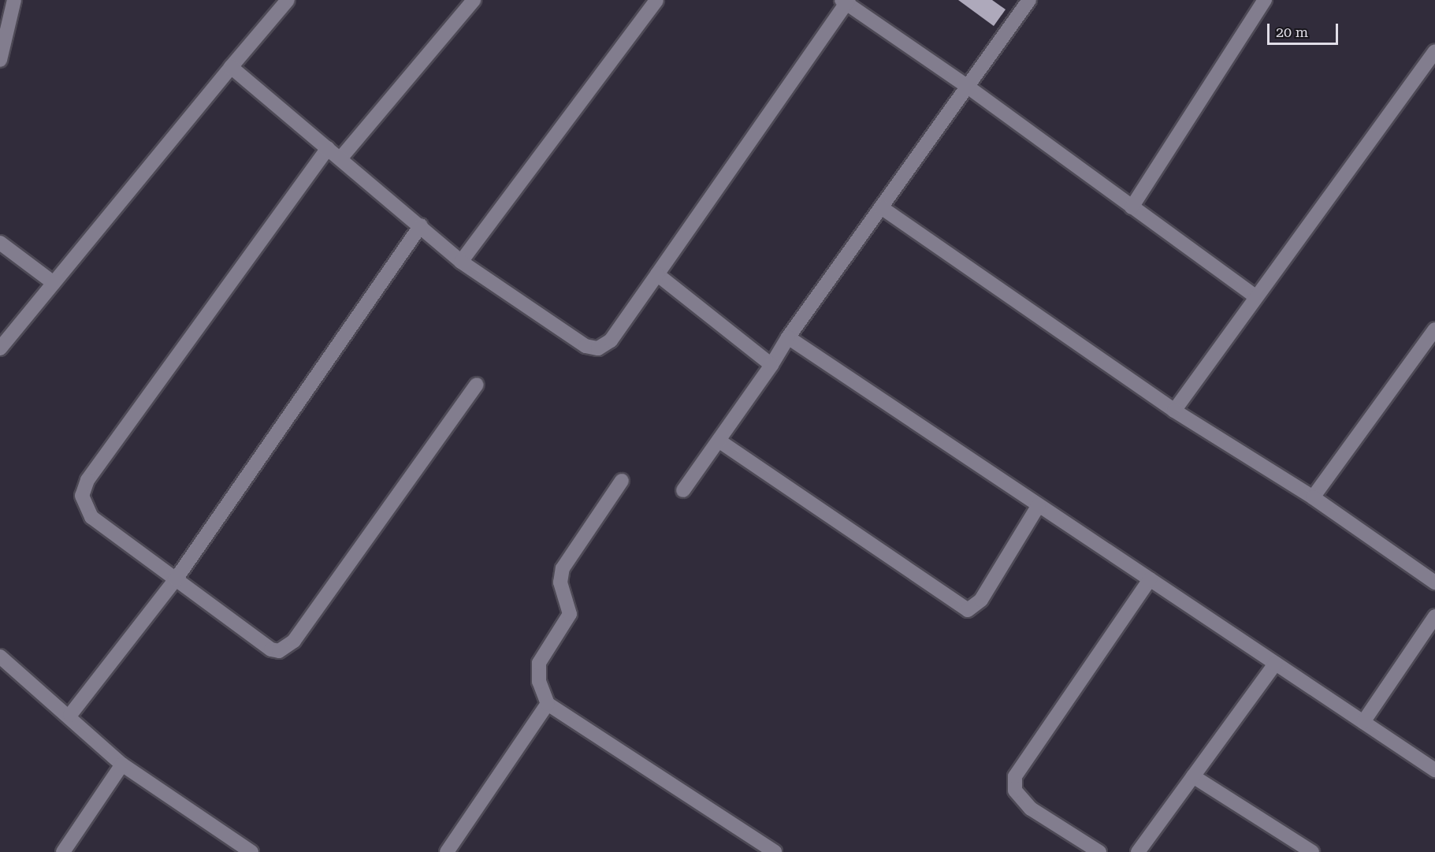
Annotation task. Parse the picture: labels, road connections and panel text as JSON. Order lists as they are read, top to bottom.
{
  "scale_bar": "20 m"
}
